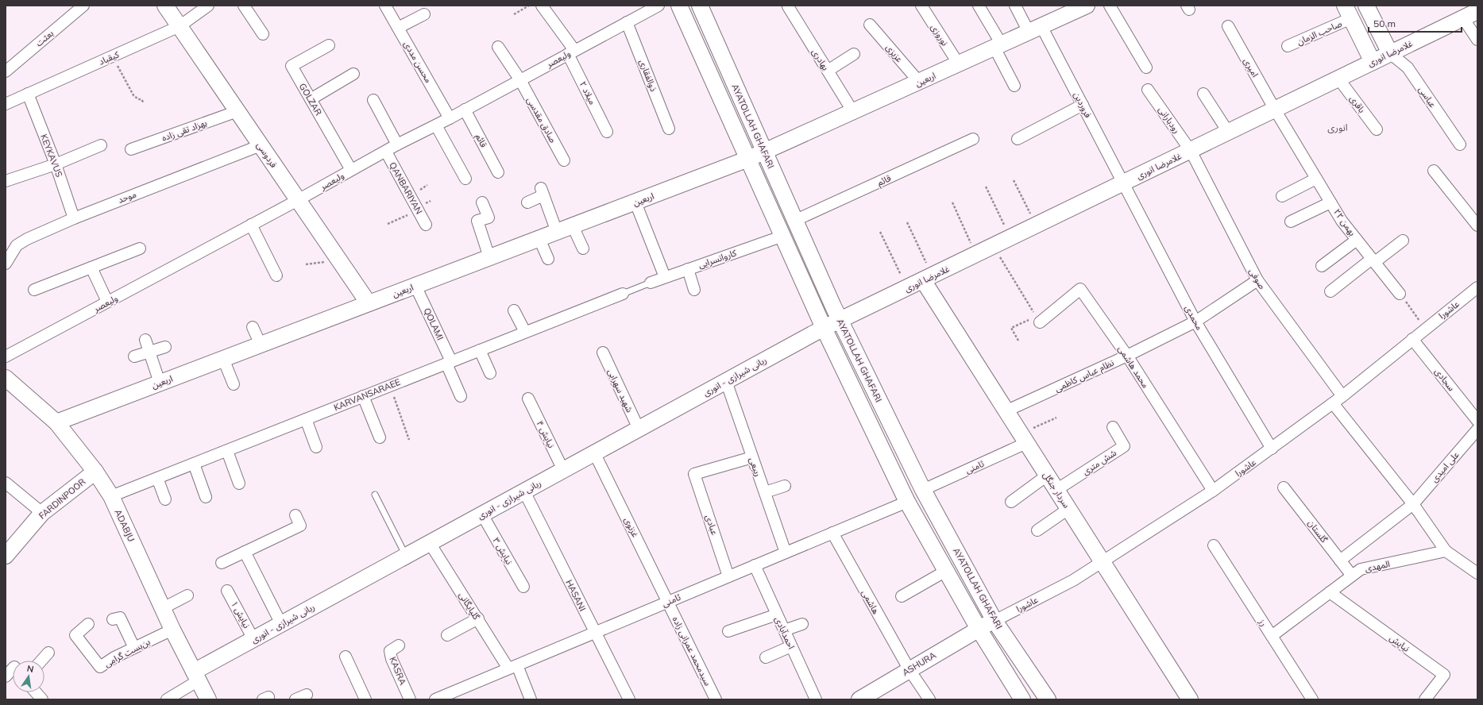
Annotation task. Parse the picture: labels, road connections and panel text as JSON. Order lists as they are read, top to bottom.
{
  "streets": {
    "street": [
      "صاحب الزمان",
      "نوروزی",
      "بعثت",
      "عزیزی",
      "غلامرضا انوری",
      "کیقباد",
      "ولیعصر",
      "بهادری",
      "محسن مددی",
      "امیری",
      "ذوالفقاری",
      "اربعین",
      "میلاد ۲",
      "عباسی",
      "GOLZAR",
      "باقری",
      "فروردین",
      "صادق مقدسی",
      "رودبارانی",
      "AYATOLLAH GHAFARI",
      "بهزاد تقی زاده",
      "قائم",
      "فردوسی",
      "KEYKAVUS",
      "QANBARIYAN",
      "موحد",
      "۲۲ بهمن",
      "کاروانسرایی",
      "صوفی",
      "عاشورا",
      "محمدی",
      "QOLAMI",
      "محمد هاشمی",
      "نظام عباس کاظمی",
      "ربانی شیرازی - انوری",
      "سجادی",
      "شهید سهرابی",
      "KARVANSARAEE",
      "نیایش ۴",
      "شش متری",
      "ربیعی",
      "ثامنی",
      "علی امیدی",
      "سردار جنگل",
      "FARDINPOOR",
      "عبادی",
      "ADABJU",
      "غزنوی",
      "گلستان",
      "نیایش ۳",
      "المهدی",
      "HASANI",
      "هاشمی",
      "گلپایگانی",
      "نیایش ۱",
      "رز",
      "احمدآبادی",
      "نیایش",
      "سیدمحمد عمرانی زاده",
      "بن‌بست گرامی",
      "ASHURA",
      "KASRA"
    ]
  },
  "crossings": [
    ["نوروزی", "اربعین"],
    ["عزیزی", "اربعین"],
    ["غلامرضا انوری", "امیری"],
    ["غلامرضا انوری", "عباسی"],
    ["غلامرضا انوری", "باقری"],
    ["غلامرضا انوری", "فروردین"],
    ["غلامرضا انوری", "رودبارانی"],
    ["غلامرضا انوری", "AYATOLLAH GHAFARI"],
    ["غلامرضا انوری", "۲۲ بهمن"],
    ["غلامرضا انوری", "صوفی"],
    ["غلامرضا انوری", "محمدی"],
    ["غلامرضا انوری", "ربانی شیرازی - انوری"],
    ["غلامرضا انوری", "سردار جنگل"],
    ["کیقباد", "فردوسی"],
    ["کیقباد", "KEYKAVUS"],
    ["ولیعصر", "محسن مددی"],
    ["ولیعصر", "ذوالفقاری"],
    ["ولیعصر", "میلاد ۲"],
    ["ولیعصر", "GOLZAR"],
    ["ولیعصر", "صادق مقدسی"],
    ["ولیعصر", "قائم"],
    ["ولیعصر", "فردوسی"],
    ["ولیعصر", "QANBARIYAN"],
    ["بهادری", "اربعین"],
    ["امیری", "۲۲ بهمن"],
    ["اربعین", "فروردین"],
    ["اربعین", "AYATOLLAH GHAFARI"],
    ["اربعین", "فردوسی"],
    ["اربعین", "QOLAMI"],
    ["اربعین", "ADABJU"],
    ["فروردین", "محمدی"],
    ["رودبارانی", "صوفی"],
    ["AYATOLLAH GHAFARI", "قائم"],
    ["AYATOLLAH GHAFARI", "کاروانسرایی"],
    ["AYATOLLAH GHAFARI", "عاشورا"],
    ["AYATOLLAH GHAFARI", "ربانی شیرازی - انوری"],
    ["AYATOLLAH GHAFARI", "ثامنی"],
    ["AYATOLLAH GHAFARI", "ASHURA"],
    ["بهزاد تقی زاده", "فردوسی"],
    ["فردوسی", "موحد"],
    ["KEYKAVUS", "موحد"],
    ["صوفی", "عاشورا"],
    ["صوفی", "نظام عباس کاظمی"],
    ["عاشورا", "محمدی"],
    ["عاشورا", "محمد هاشمی"],
    ["عاشورا", "سجادی"],
    ["عاشورا", "سردار جنگل"],
    ["عاشورا", "ASHURA"],
    ["محمدی", "نظام عباس کاظمی"],
    ["QOLAMI", "KARVANSARAEE"],
    ["محمد هاشمی", "نظام عباس کاظمی"],
    ["نظام عباس کاظمی", "سردار جنگل"],
    ["ربانی شیرازی - انوری", "شهید سهرابی"],
    ["ربانی شیرازی - انوری", "نیایش ۴"],
    ["ربانی شیرازی - انوری", "ربیعی"],
    ["ربانی شیرازی - انوری", "ADABJU"],
    ["ربانی شیرازی - انوری", "غزنوی"],
    ["ربانی شیرازی - انوری", "نیایش ۳"],
    ["ربانی شیرازی - انوری", "HASANI"],
    ["ربانی شیرازی - انوری", "گلپایگانی"],
    ["ربانی شیرازی - انوری", "نیایش ۱"],
    ["KARVANSARAEE", "ADABJU"],
    ["شش متری", "سردار جنگل"],
    ["ربیعی", "ثامنی"],
    ["ربیعی", "عبادی"],
    ["ثامنی", "سردار جنگل"],
    ["ثامنی", "عبادی"],
    ["ثامنی", "غزنوی"],
    ["ثامنی", "HASANI"],
    ["ثامنی", "هاشمی"],
    ["ثامنی", "گلپایگانی"],
    ["ثامنی", "احمدآبادی"],
    ["ثامنی", "سیدمحمد عمرانی زاده"],
    ["علی امیدی", "گلستان"],
    ["FARDINPOOR", "ADABJU"],
    ["ADABJU", "بن‌بست گرامی"],
    ["غزنوی", "سیدمحمد عمرانی زاده"],
    ["گلستان", "المهدی"],
    ["المهدی", "رز"],
    ["المهدی", "نیایش"],
    ["هاشمی", "ASHURA"]
  ],
  "districts": ["انوری"],
  "scale_bar": "50 m",
  "north": "top"
}
